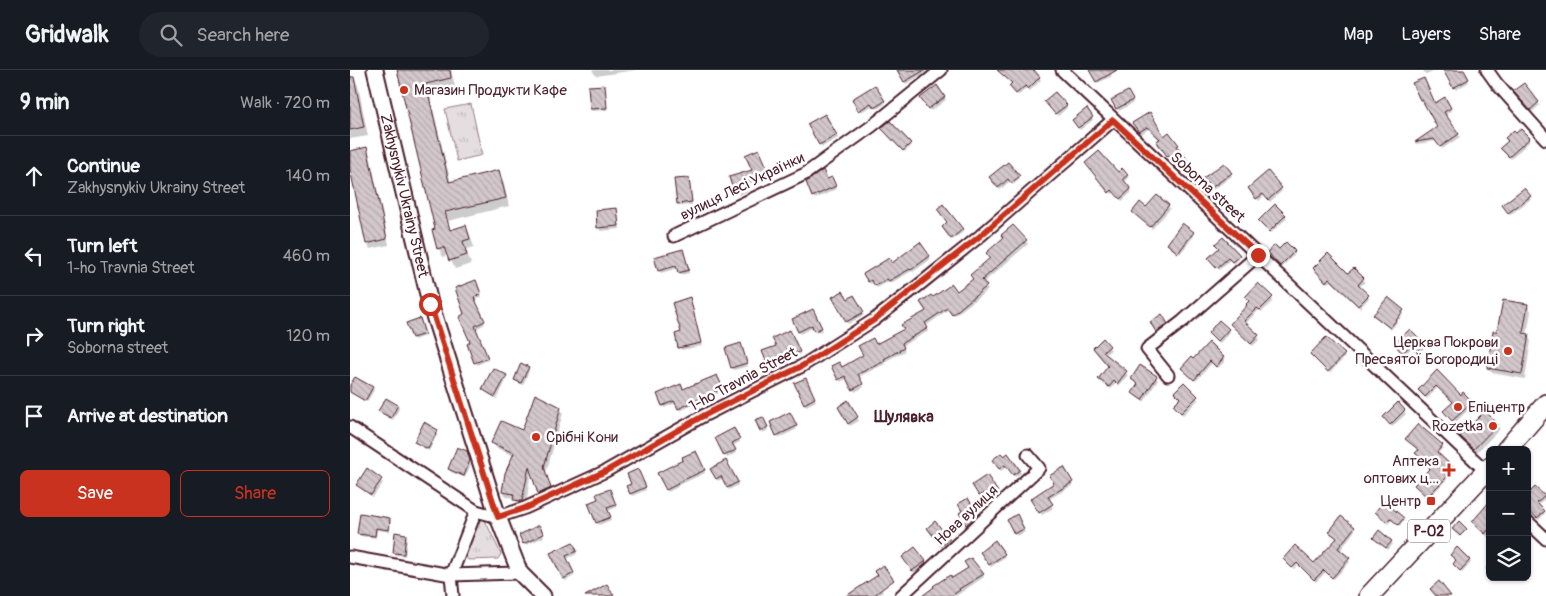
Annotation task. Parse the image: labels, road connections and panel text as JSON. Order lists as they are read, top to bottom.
{
  "streets": {
    "main road": ["Р-02"],
    "street": [
      "вулиця Лесі Українки",
      "Soborna street",
      "Zakhysnykiv Ukrainy Street",
      "1-ho Travnia Street",
      "Нова вулиця"
    ]
  },
  "crossings": [
    ["Soborna street", "1-ho Travnia Street"],
    ["Zakhysnykiv Ukrainy Street", "1-ho Travnia Street"]
  ],
  "districts": ["Шулявка"],
  "places": {
    "other": [
      "Магазин Продукти Кафе",
      "Церква Покрови Пресвятої Богородиці",
      "Епіцентр",
      "Rozetka",
      "Срібні Кони"
    ],
    "health": ["Аптека оптових ц..."],
    "transit": ["Центр"]
  },
  "page": {
    "header": "Gridwalk",
    "search": "Search here",
    "nav": ["Map", "Layers", "Share"],
    "heading": ["9 min", "Walk · 720 m"],
    "list": [
      ["Continue", "Zakhysnykiv Ukrainy Street", "140 m"],
      ["Turn left", "1-ho Travnia Street", "460 m"],
      ["Turn right", "Soborna street", "120 m"],
      "Arrive at destination"
    ],
    "map_buttons": ["+", "−"],
    "buttons": ["Save", "Share"]
  }
}
